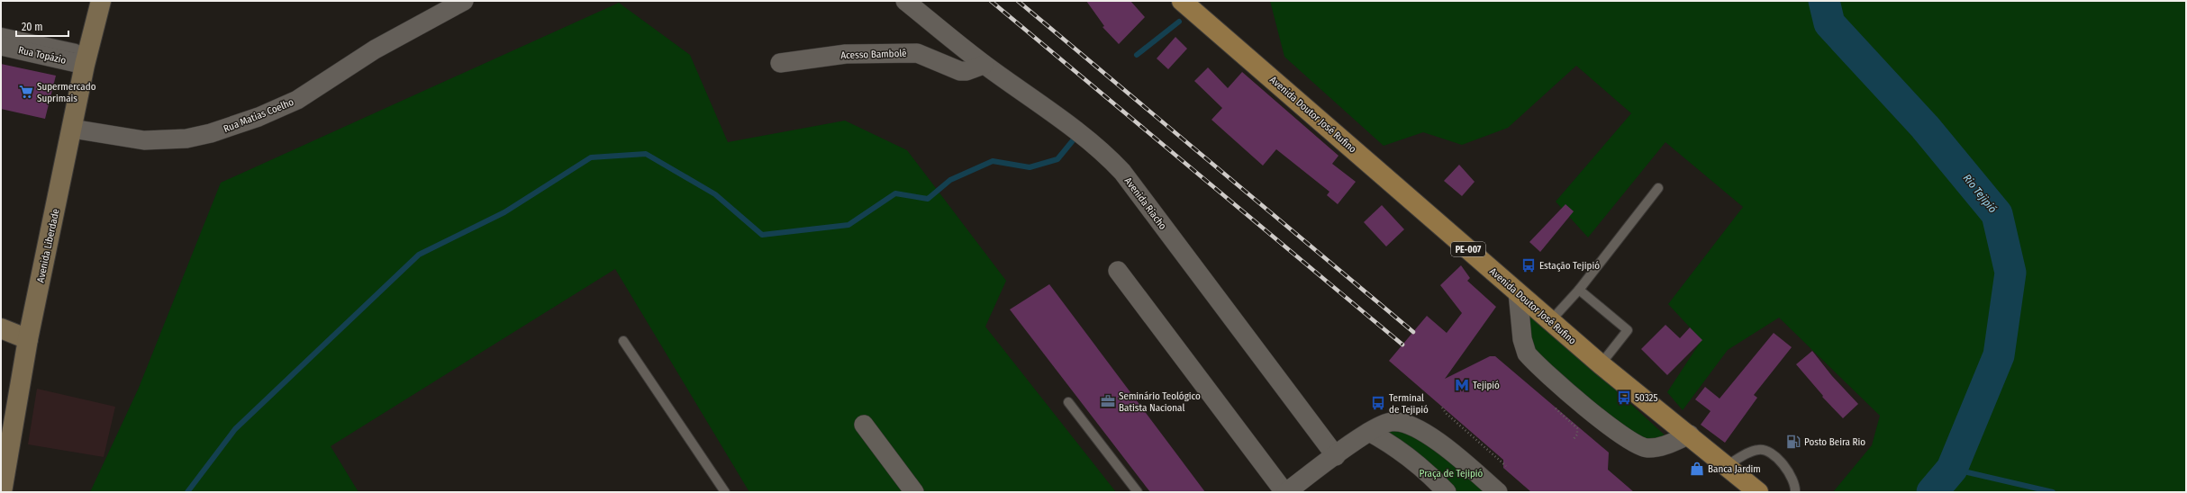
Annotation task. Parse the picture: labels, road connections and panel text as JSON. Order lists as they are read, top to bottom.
{
  "streets": {
    "main road": ["Avenida Doutor José Rufino", "Avenida Liberdade", "PE-007"],
    "street": [
      "Acesso Bambolê",
      "Rua Topázio",
      "Rua Matias Coelho",
      "Avenida Riacho"
    ]
  },
  "crossings": [
    ["Acesso Bambolê", "Avenida Riacho"],
    ["Rua Topázio", "Avenida Liberdade"],
    ["Rua Matias Coelho", "Avenida Liberdade"]
  ],
  "water": ["Rio Tejipió"],
  "parks": ["Praça de Tejipió"],
  "places": {
    "supermarket": ["Supermercado Suprimais"],
    "bus stop": ["Estação Tejipió", "50325", "Terminal de Tejipió"],
    "metro station": ["Tejipió"],
    "office": ["Seminário Teológico Batista Nacional"],
    "fuel station": ["Posto Beira Rio"],
    "shop": ["Banca Jardim"]
  },
  "scale_bar": "20 m"
}
